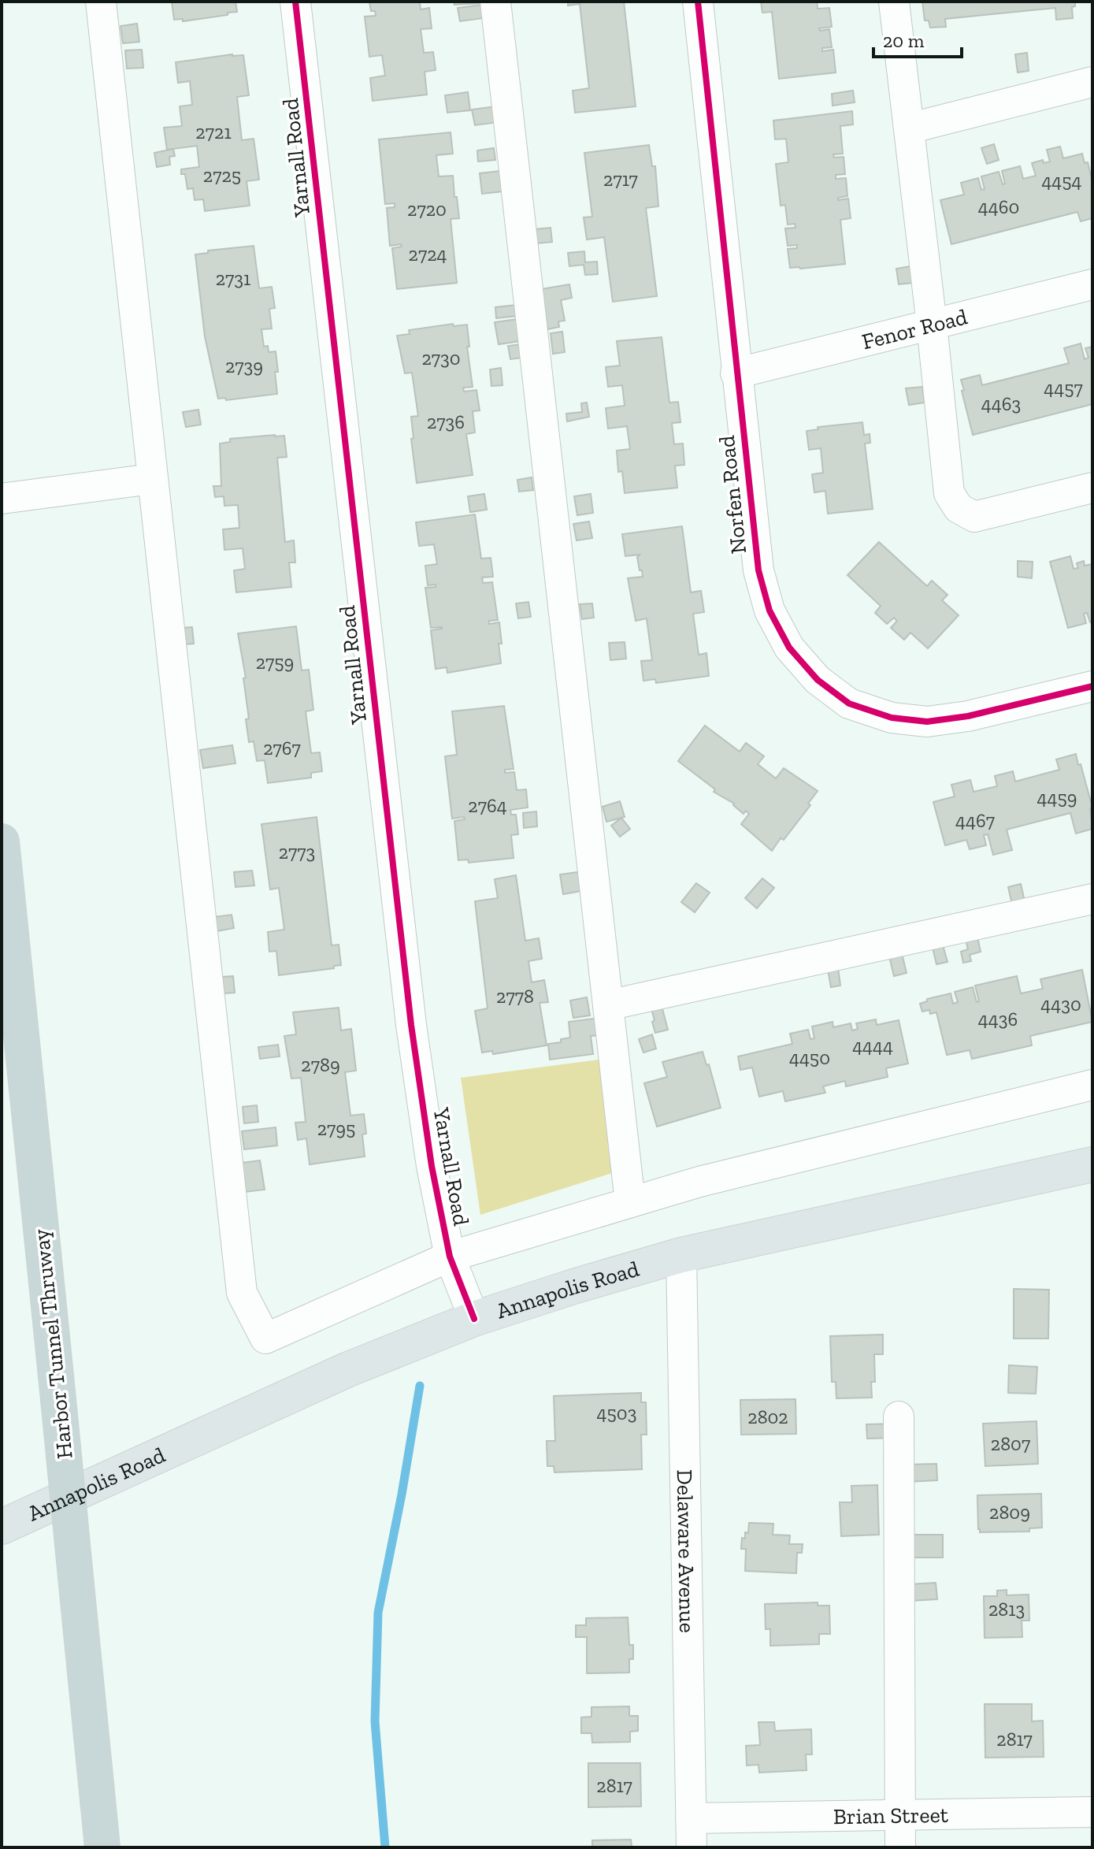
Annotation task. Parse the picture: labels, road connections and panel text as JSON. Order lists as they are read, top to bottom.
{
  "streets": {
    "highway": ["Harbor Tunnel Thruway"],
    "main road": ["Annapolis Road"],
    "street": [
      "Yarnall Road",
      "Fenor Road",
      "Norfen Road",
      "Delaware Avenue",
      "Brian Street"
    ]
  },
  "crossings": [
    ["Yarnall Road", "Annapolis Road"],
    ["Fenor Road", "Norfen Road"],
    ["Annapolis Road", "Delaware Avenue"],
    ["Delaware Avenue", "Brian Street"]
  ],
  "house_numbers": [
    "2721",
    "2725",
    "2717",
    "4454",
    "4460",
    "2720",
    "2724",
    "2731",
    "2730",
    "2739",
    "4457",
    "4463",
    "2736",
    "2759",
    "2767",
    "4459",
    "2764",
    "4467",
    "2773",
    "2778",
    "4430",
    "4436",
    "4444",
    "4450",
    "2789",
    "2795",
    "4503",
    "2802",
    "2807",
    "2809",
    "2813",
    "2817",
    "2817"
  ],
  "scale_bar": "20 m"
}
